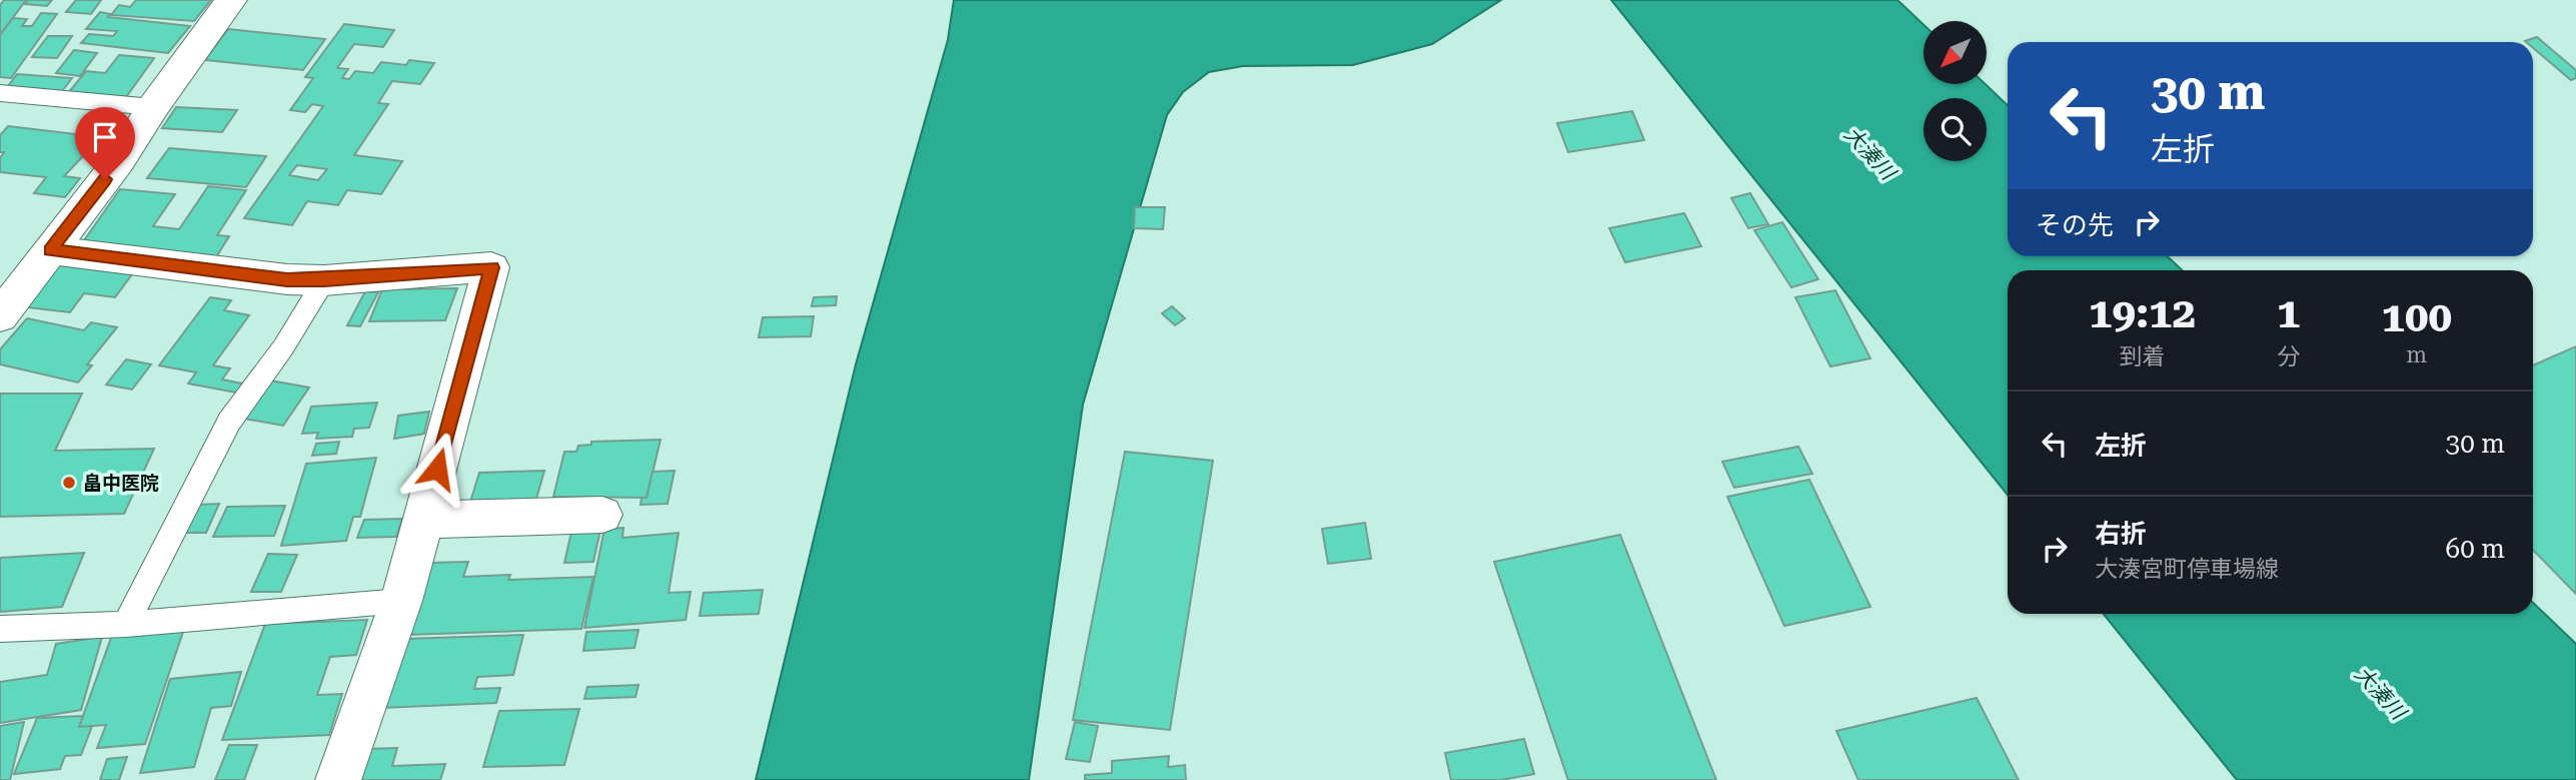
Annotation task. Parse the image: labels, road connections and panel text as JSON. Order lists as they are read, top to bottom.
{
  "water": ["大湊川"],
  "places": ["畠中医院"],
  "north": "bottom left",
  "page": {
    "turn": ["30 m", "左折"],
    "then": "その先",
    "eta": [
      "19:12",
      "到着",
      "1",
      "分",
      "100",
      "m"
    ],
    "list": [
      {
        "name": "左折",
        "value": "30 m"
      },
      {
        "name": "右折",
        "note": "大湊宮町停車場線",
        "value": "60 m"
      }
    ]
  }
}
